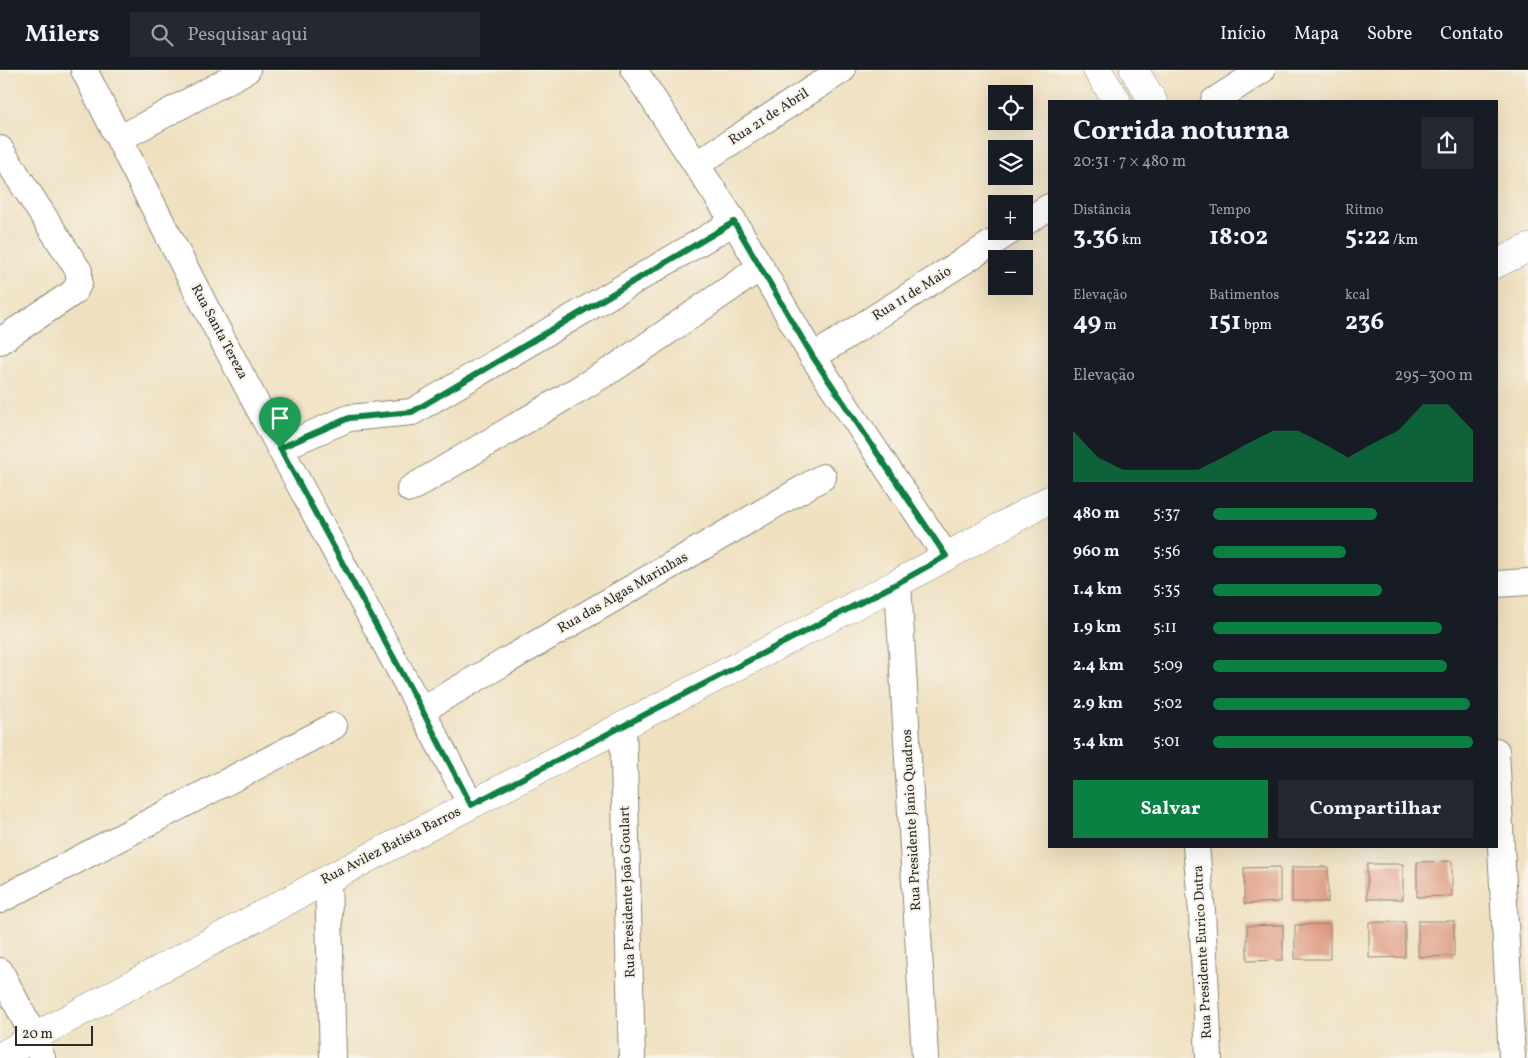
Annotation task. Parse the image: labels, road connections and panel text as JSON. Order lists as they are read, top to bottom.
{
  "streets": {
    "street": [
      "Rua 21 de Abril",
      "Rua 11 de Maio",
      "Rua Santa Tereza",
      "Rua das Algas Marinhas",
      "Rua Presidente Janio Quadros",
      "Rua Avilez Batista Barros",
      "Rua Presidente João Goulart",
      "Rua Presidente Eurico Dutra"
    ]
  },
  "crossings": [
    ["Rua Santa Tereza", "Rua das Algas Marinhas"],
    ["Rua Santa Tereza", "Rua Avilez Batista Barros"],
    ["Rua Presidente Janio Quadros", "Rua Avilez Batista Barros"],
    ["Rua Avilez Batista Barros", "Rua Presidente João Goulart"]
  ],
  "scale_bar": "20 m",
  "page": {
    "header": "Milers",
    "search": "Pesquisar aqui",
    "nav": [
      "Início",
      "Mapa",
      "Sobre",
      "Contato"
    ],
    "map_buttons": ["+", "−"],
    "heading": ["Corrida noturna", "20:31 · 7 × 480 m"],
    "stats": [
      ["Distância", "3.36 km"],
      ["Tempo", "18:02"],
      ["Ritmo", "5:22 /km"],
      ["Elevação", "49 m"],
      ["Batimentos", "151 bpm"],
      ["kcal", "236"]
    ],
    "chart": ["Elevação", "295–300 m"],
    "list": [
      {
        "name": "480 m",
        "note": "5:37"
      },
      {
        "name": "960 m",
        "note": "5:56"
      },
      {
        "name": "1.4 km",
        "note": "5:35"
      },
      {
        "name": "1.9 km",
        "note": "5:11"
      },
      {
        "name": "2.4 km",
        "note": "5:09"
      },
      {
        "name": "2.9 km",
        "note": "5:02"
      },
      {
        "name": "3.4 km",
        "note": "5:01"
      }
    ],
    "buttons": ["Salvar", "Compartilhar"],
    "scale": "20 m"
  }
}
